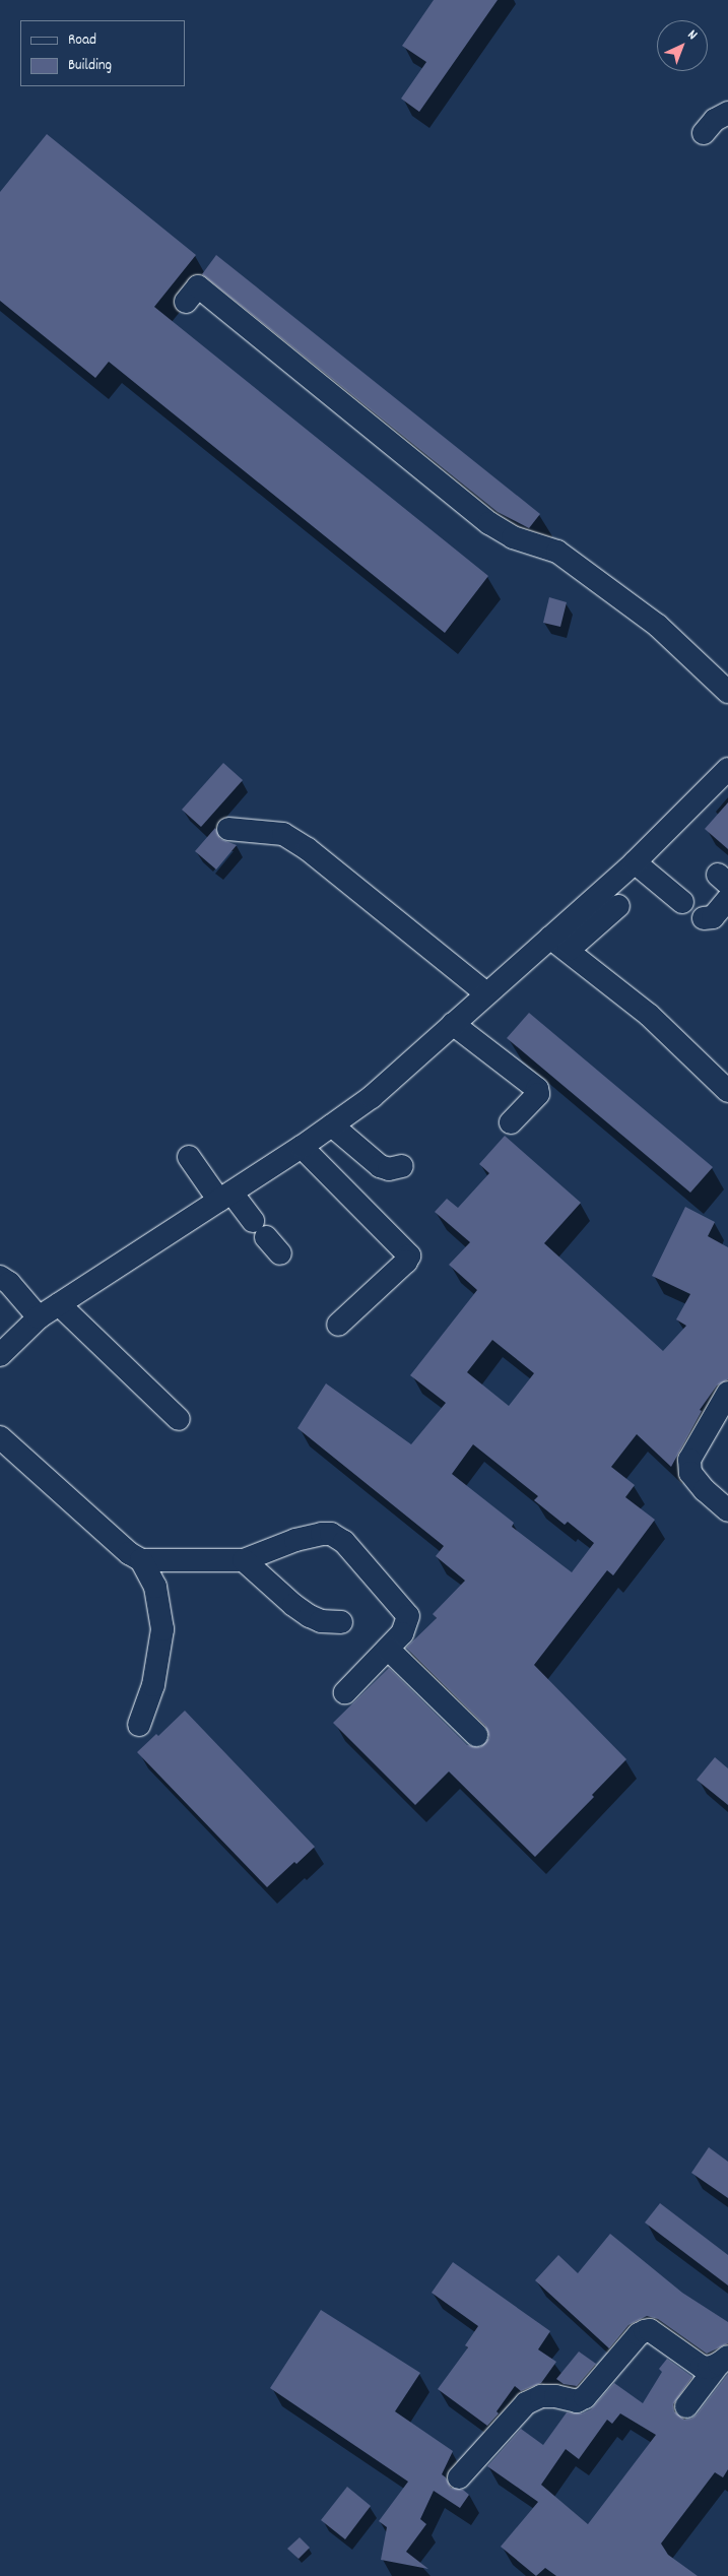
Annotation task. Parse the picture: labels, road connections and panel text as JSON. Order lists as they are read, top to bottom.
{
  "legend": ["Road", "Building"],
  "north": "top right"
}
